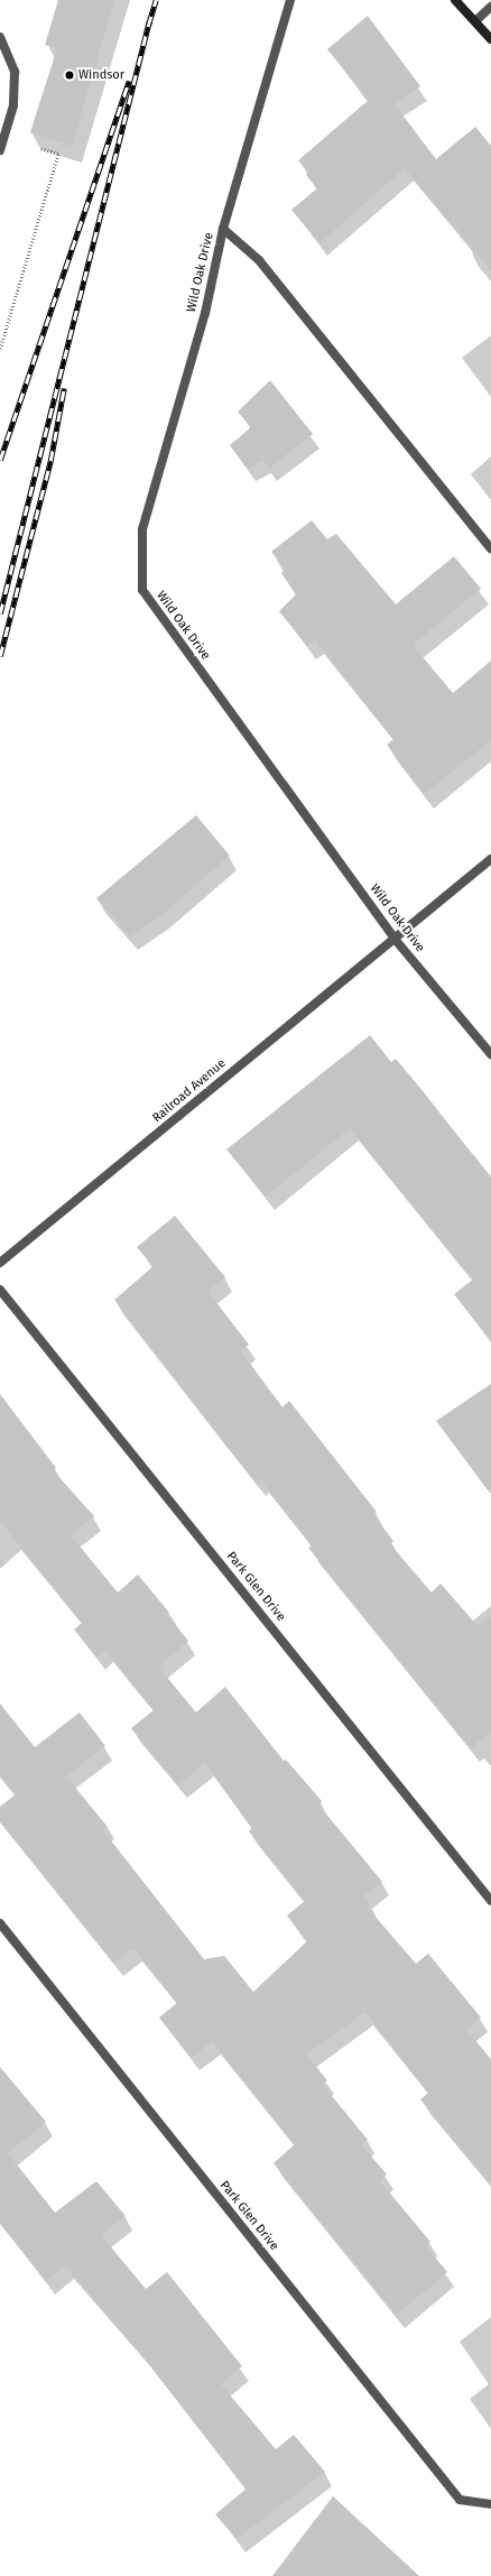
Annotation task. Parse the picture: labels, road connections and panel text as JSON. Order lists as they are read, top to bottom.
{
  "streets": {
    "street": ["Wild Oak Drive", "Railroad Avenue", "Park Glen Drive"]
  },
  "crossings": [
    ["Wild Oak Drive", "Railroad Avenue"]
  ],
  "places": ["Windsor"]
}
